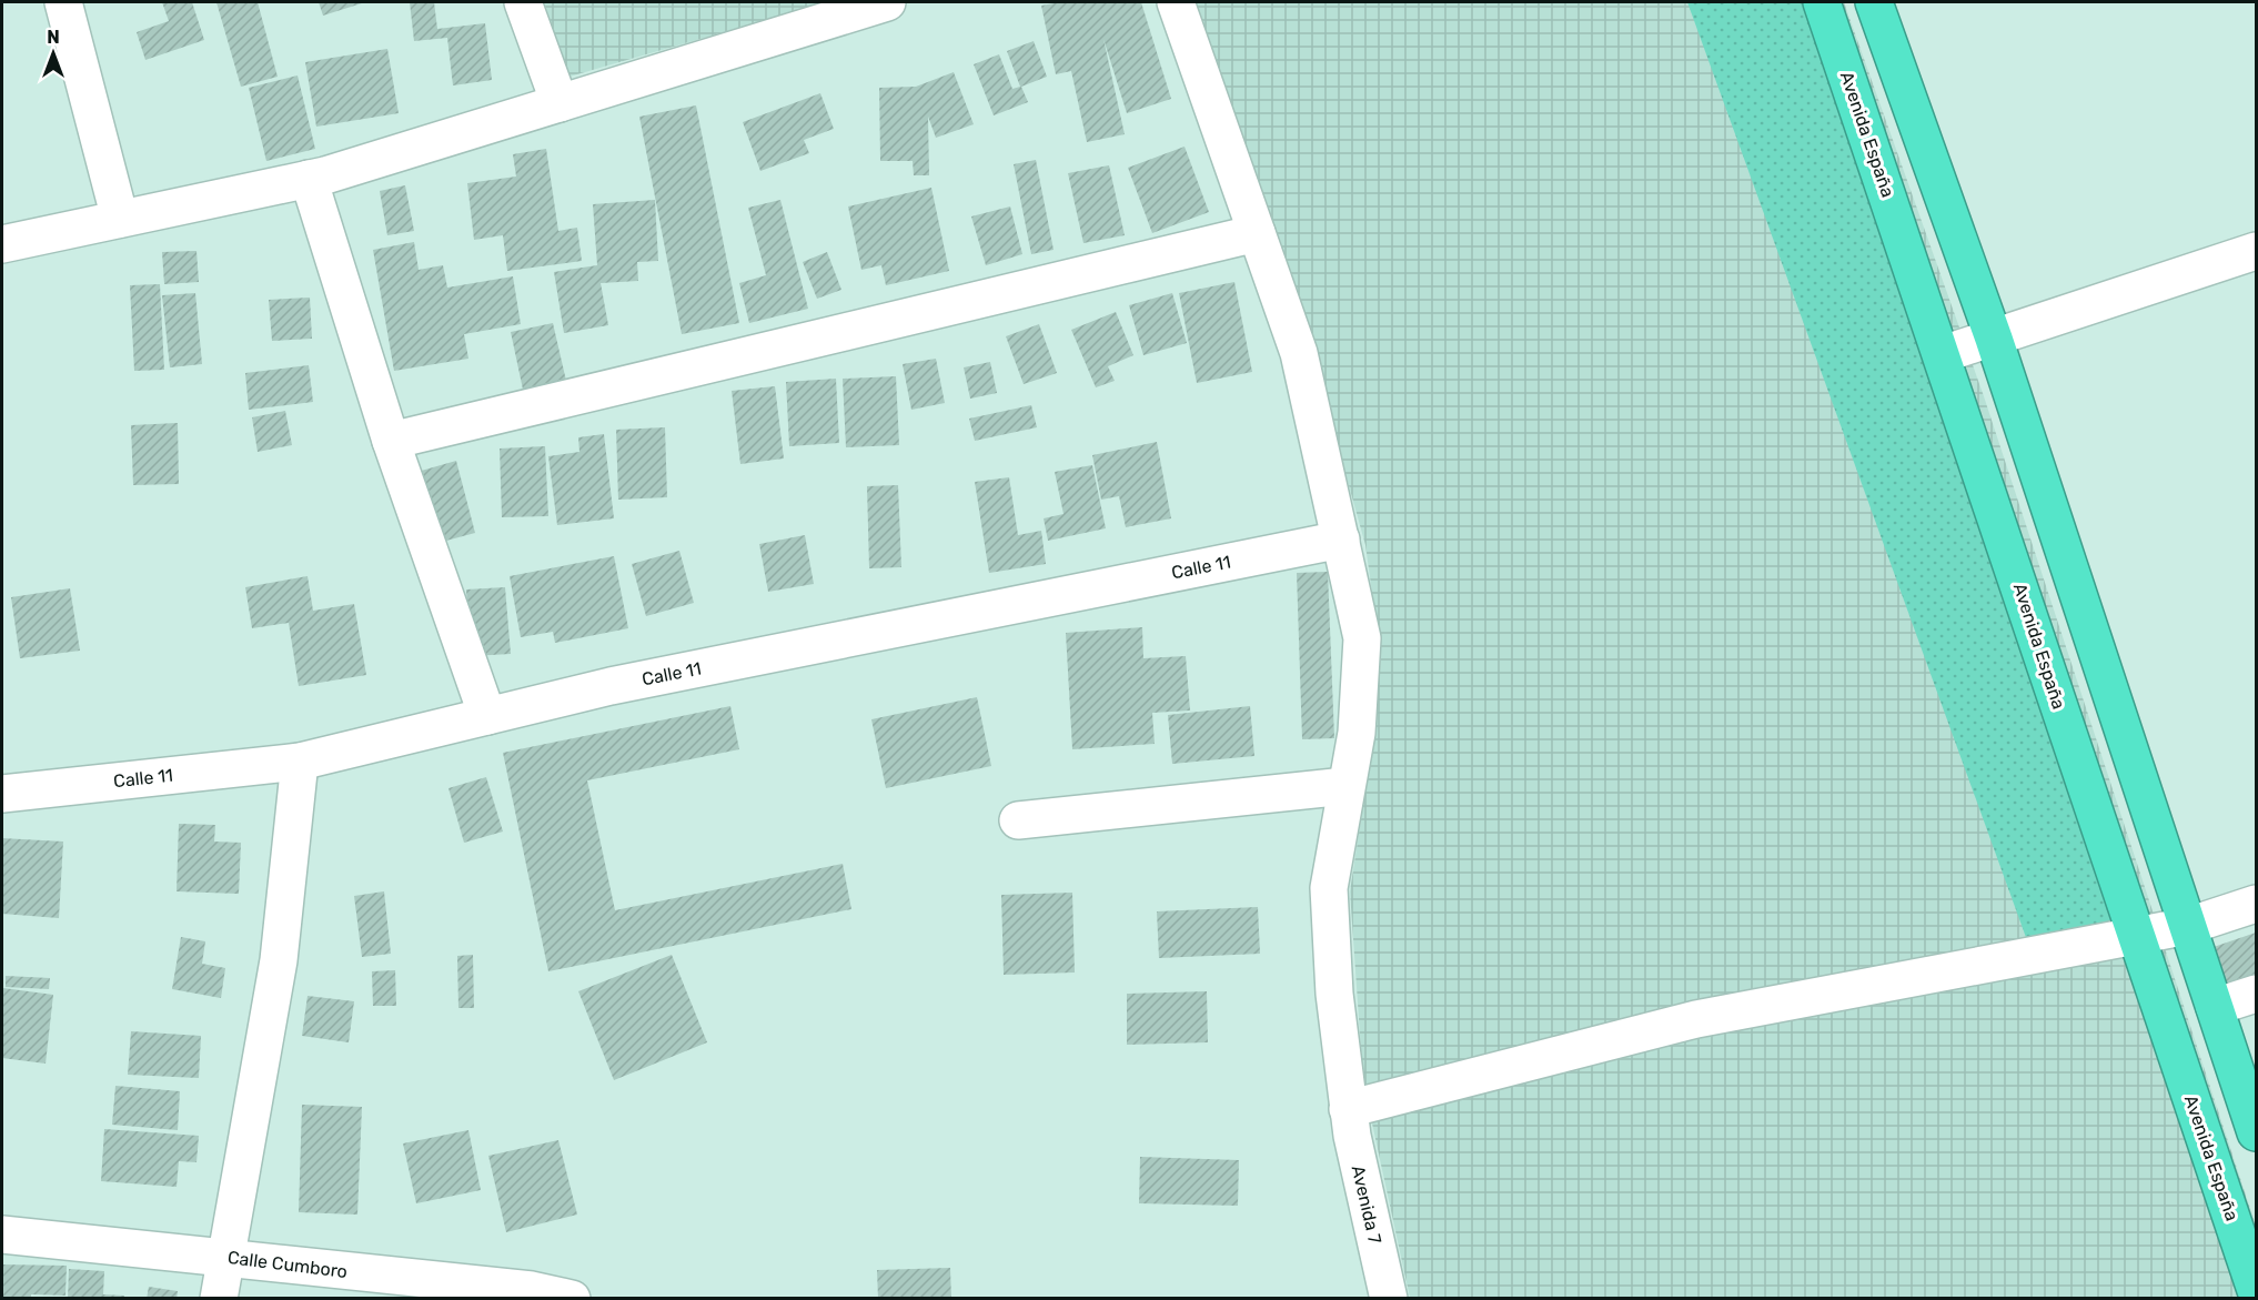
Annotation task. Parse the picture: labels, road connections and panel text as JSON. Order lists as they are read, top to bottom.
{
  "streets": {
    "highway": ["Avenida España"],
    "street": ["Calle 11", "Avenida 7", "Calle Cumboro"]
  },
  "crossings": [
    ["Calle 11", "Avenida 7"]
  ],
  "north": "top"
}
